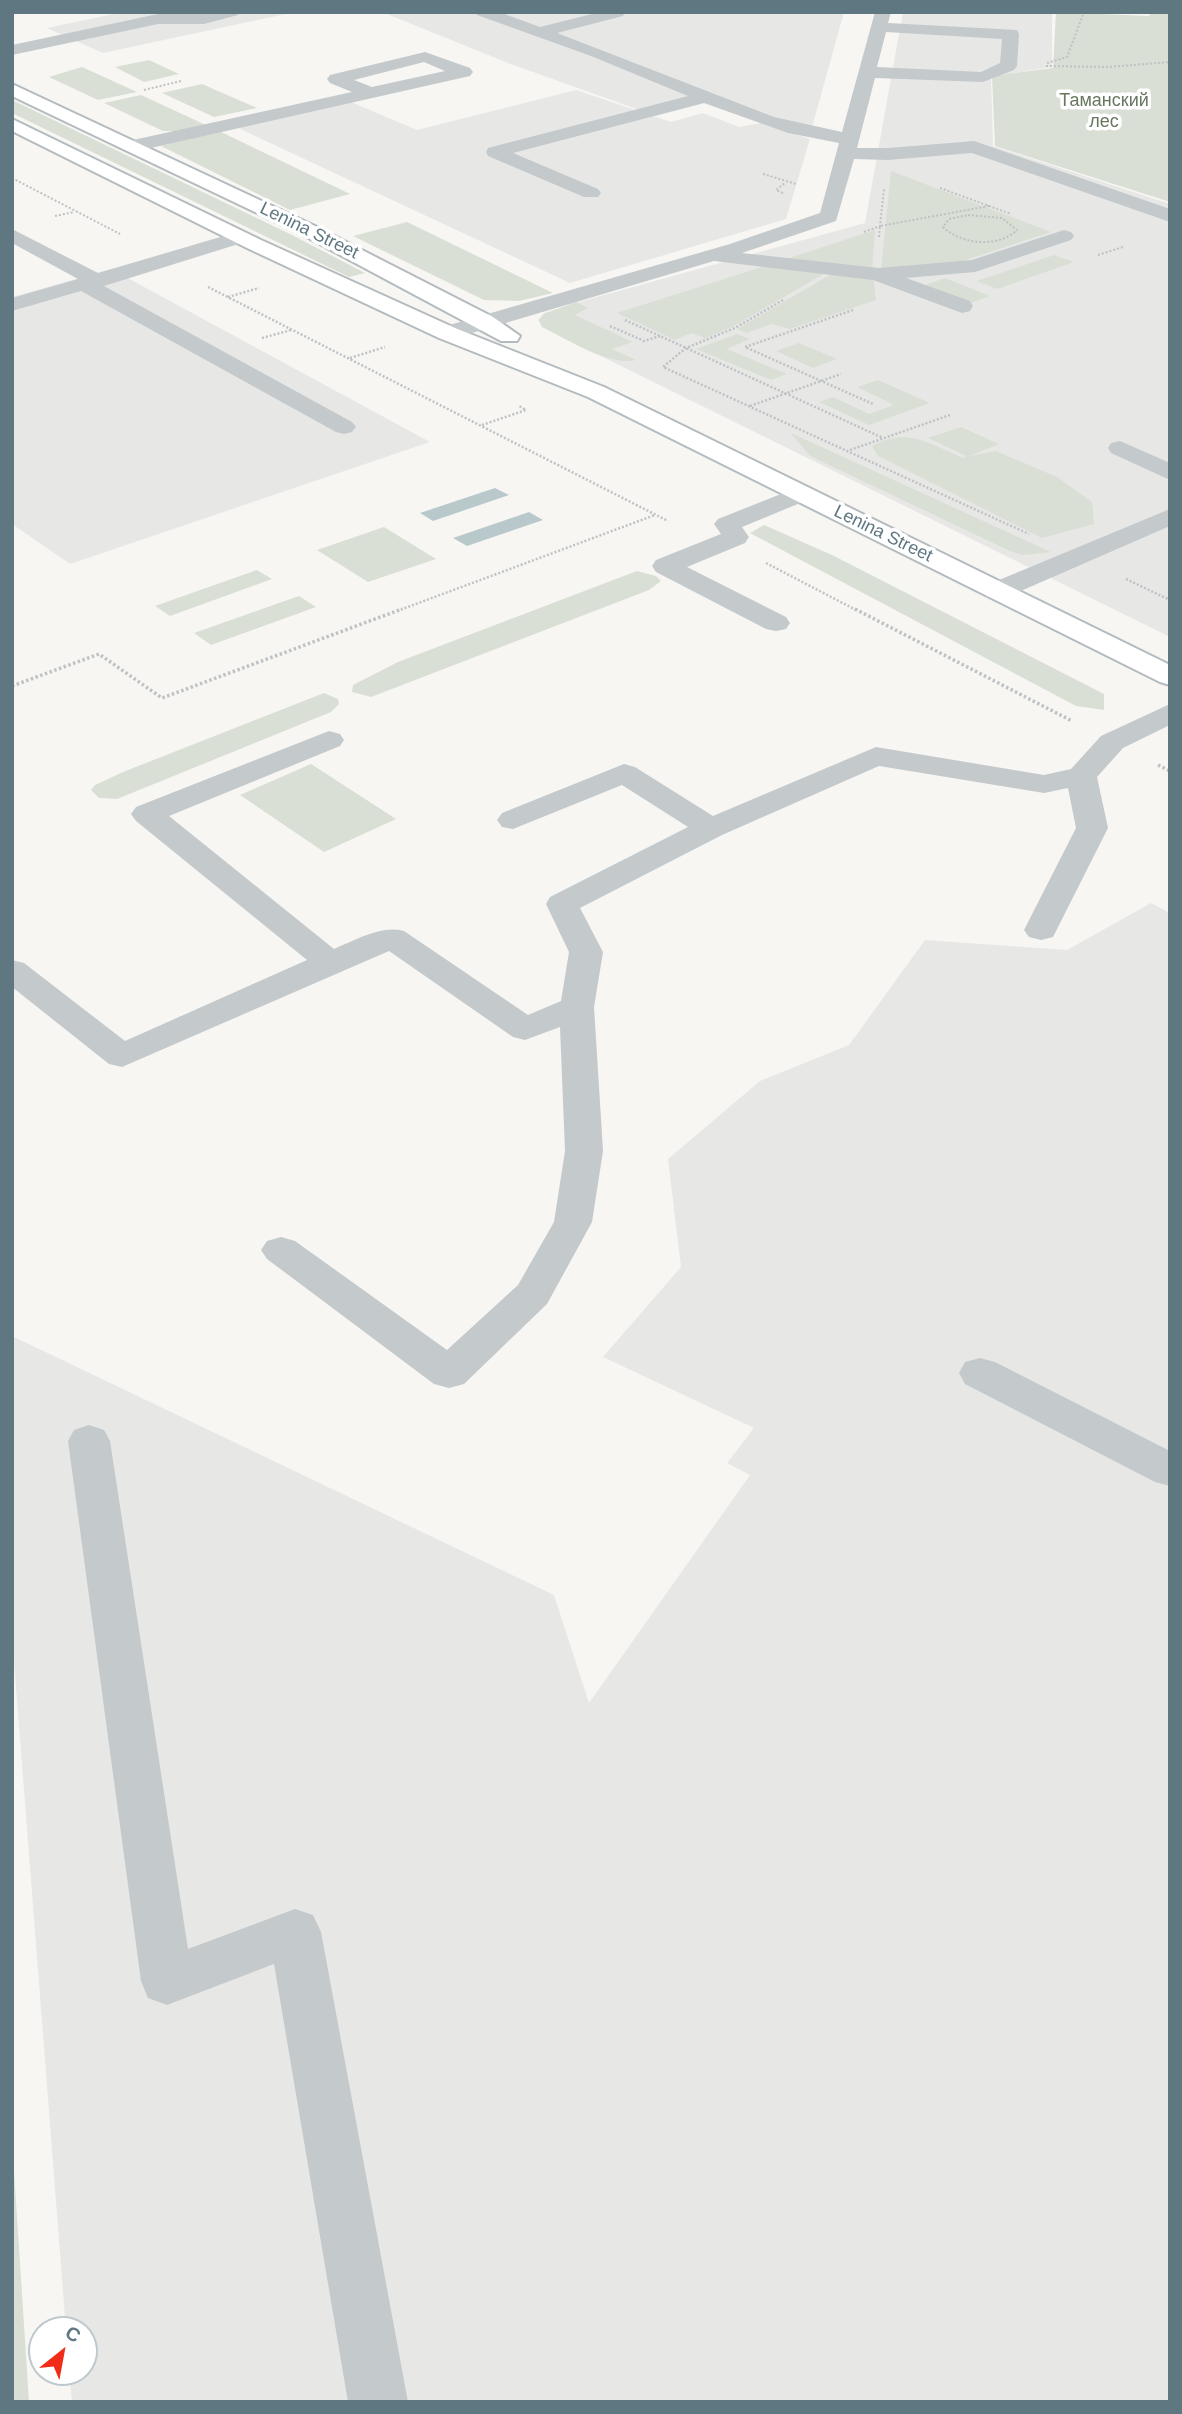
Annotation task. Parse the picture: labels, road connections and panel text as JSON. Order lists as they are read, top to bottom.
{
  "streets": {
    "main road": ["Lenina Street"]
  },
  "parks": ["Таманский лес"],
  "north": "top right"
}
